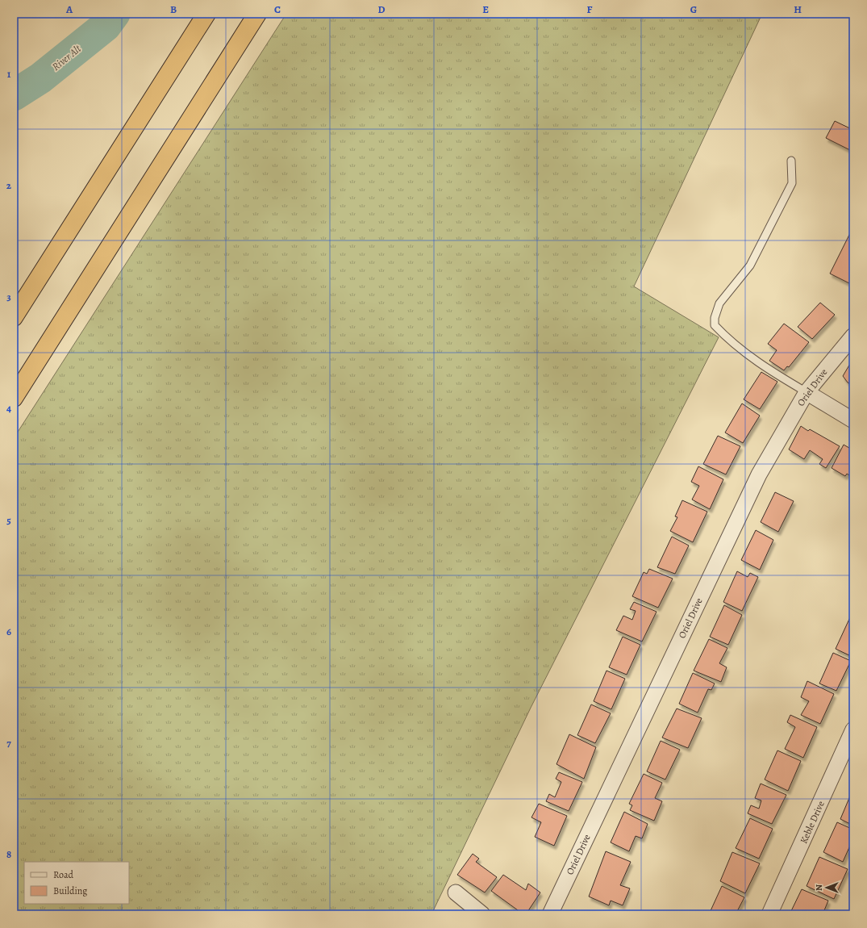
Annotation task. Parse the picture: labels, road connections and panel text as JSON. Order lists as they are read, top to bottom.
{
  "streets": {
    "street": ["Oriel Drive", "Keble Drive"]
  },
  "water": ["River Alt"],
  "legend": ["Road", "Building"],
  "north": "left",
  "grid": {
    "columns": [
      "A",
      "B",
      "C",
      "D",
      "E",
      "F",
      "G",
      "H"
    ],
    "rows": [
      "1",
      "2",
      "3",
      "4",
      "5",
      "6",
      "7",
      "8"
    ]
  }
}
